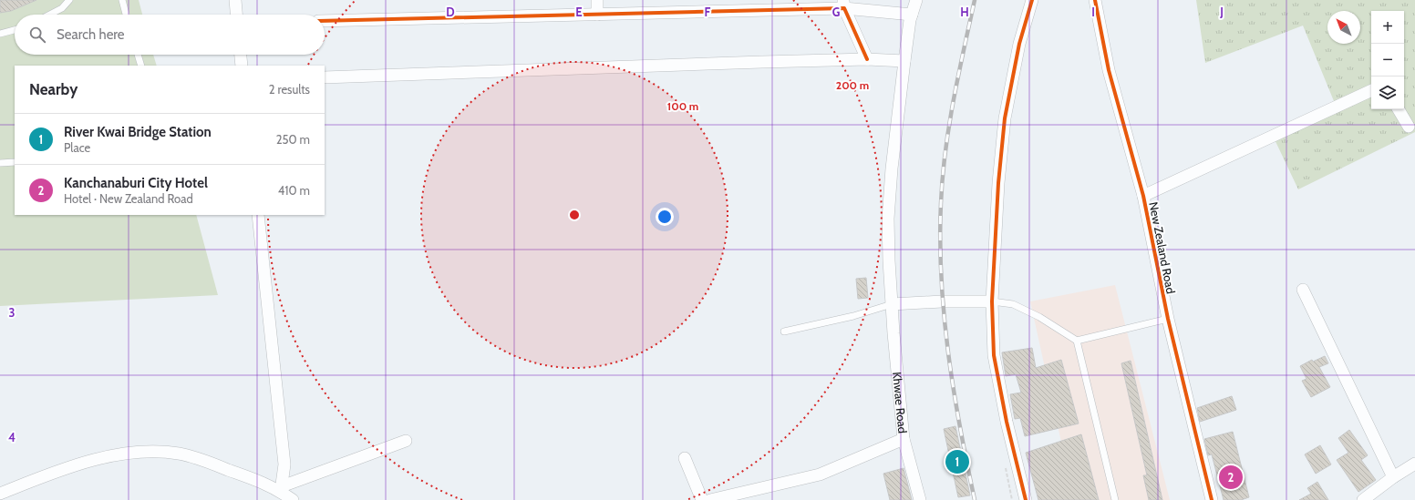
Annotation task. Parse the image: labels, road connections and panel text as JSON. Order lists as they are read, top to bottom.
{
  "streets": {
    "street": ["New Zealand Road", "Khwae Road"]
  },
  "north": "top left",
  "page": {
    "map_buttons": ["+", "−"],
    "search": "Search here",
    "heading": ["Nearby", "2 results"],
    "list": [
      {
        "mark": "1",
        "name": "River Kwai Bridge Station",
        "note": "Place",
        "value": "250 m"
      },
      {
        "mark": "2",
        "name": "Kanchanaburi City Hotel",
        "note": "Hotel · New Zealand Road",
        "value": "410 m"
      }
    ],
    "pins": ["1", "2"]
  },
  "grid": {
    "columns": [
      "D",
      "E",
      "F",
      "G",
      "H",
      "I",
      "J"
    ],
    "rows": ["3", "4"]
  },
  "rings": ["200 m", "100 m"]
}
